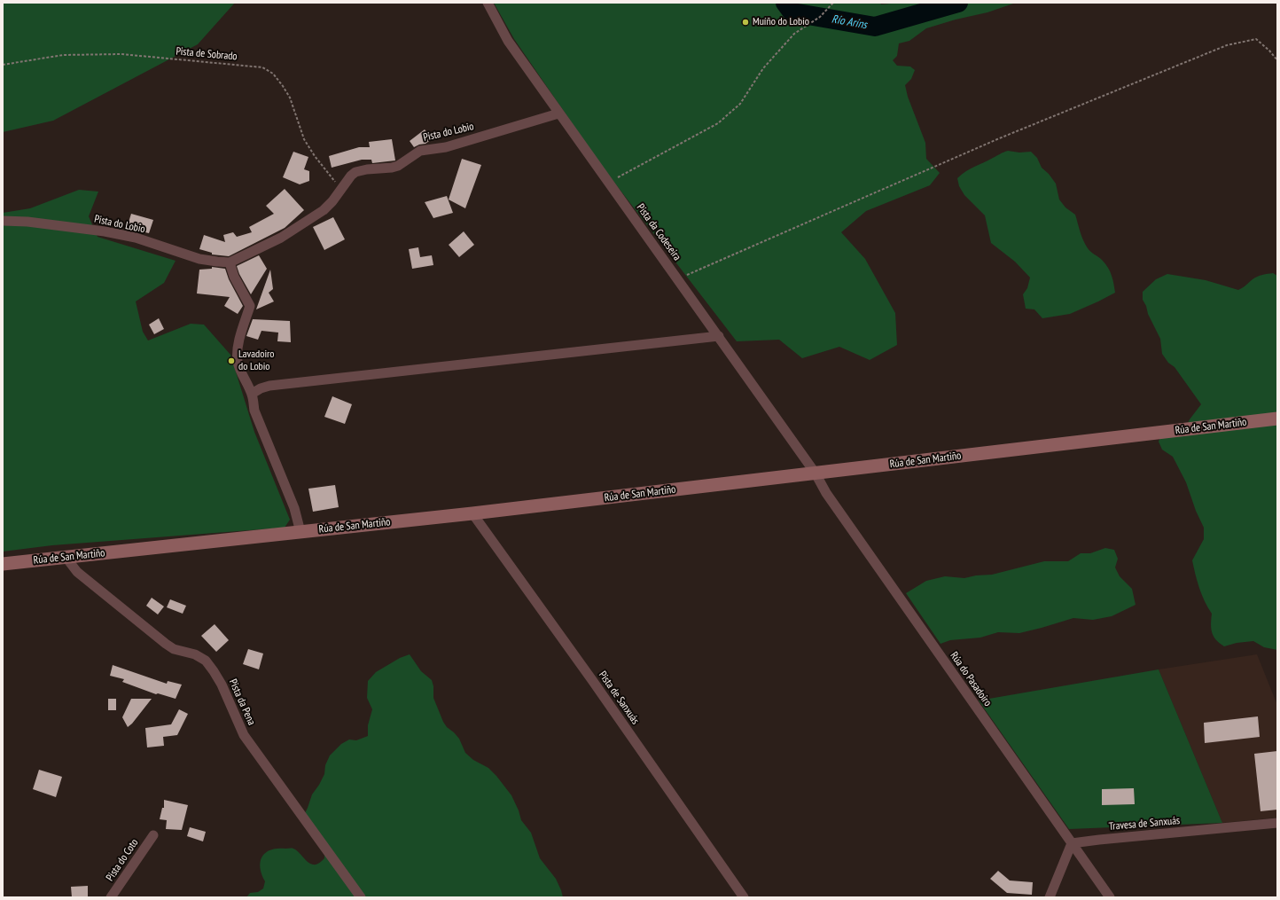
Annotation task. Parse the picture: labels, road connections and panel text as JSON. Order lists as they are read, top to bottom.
{
  "streets": {
    "street": [
      "Pista do Lobio",
      "Pista da Codeseira",
      "Rúa de San Martiño",
      "Rúa do Pasadoiro",
      "Pista de Sanxuás",
      "Pista da Pena",
      "Travesa de Sanxuás",
      "Pista do Coto"
    ],
    "path": ["Pista de Sobrado"]
  },
  "crossings": [
    ["Pista de Sobrado", "Pista do Lobio"],
    ["Pista do Lobio", "Pista da Codeseira"],
    ["Pista da Codeseira", "Rúa de San Martiño"],
    ["Pista da Codeseira", "Rúa do Pasadoiro"],
    ["Rúa de San Martiño", "Rúa do Pasadoiro"],
    ["Rúa de San Martiño", "Pista de Sanxuás"],
    ["Rúa de San Martiño", "Pista da Pena"],
    ["Rúa do Pasadoiro", "Travesa de Sanxuás"]
  ],
  "water": ["Río Aríns"],
  "places": ["Muíño do Lobio", "Lavadoiro do Lobio"]
}
